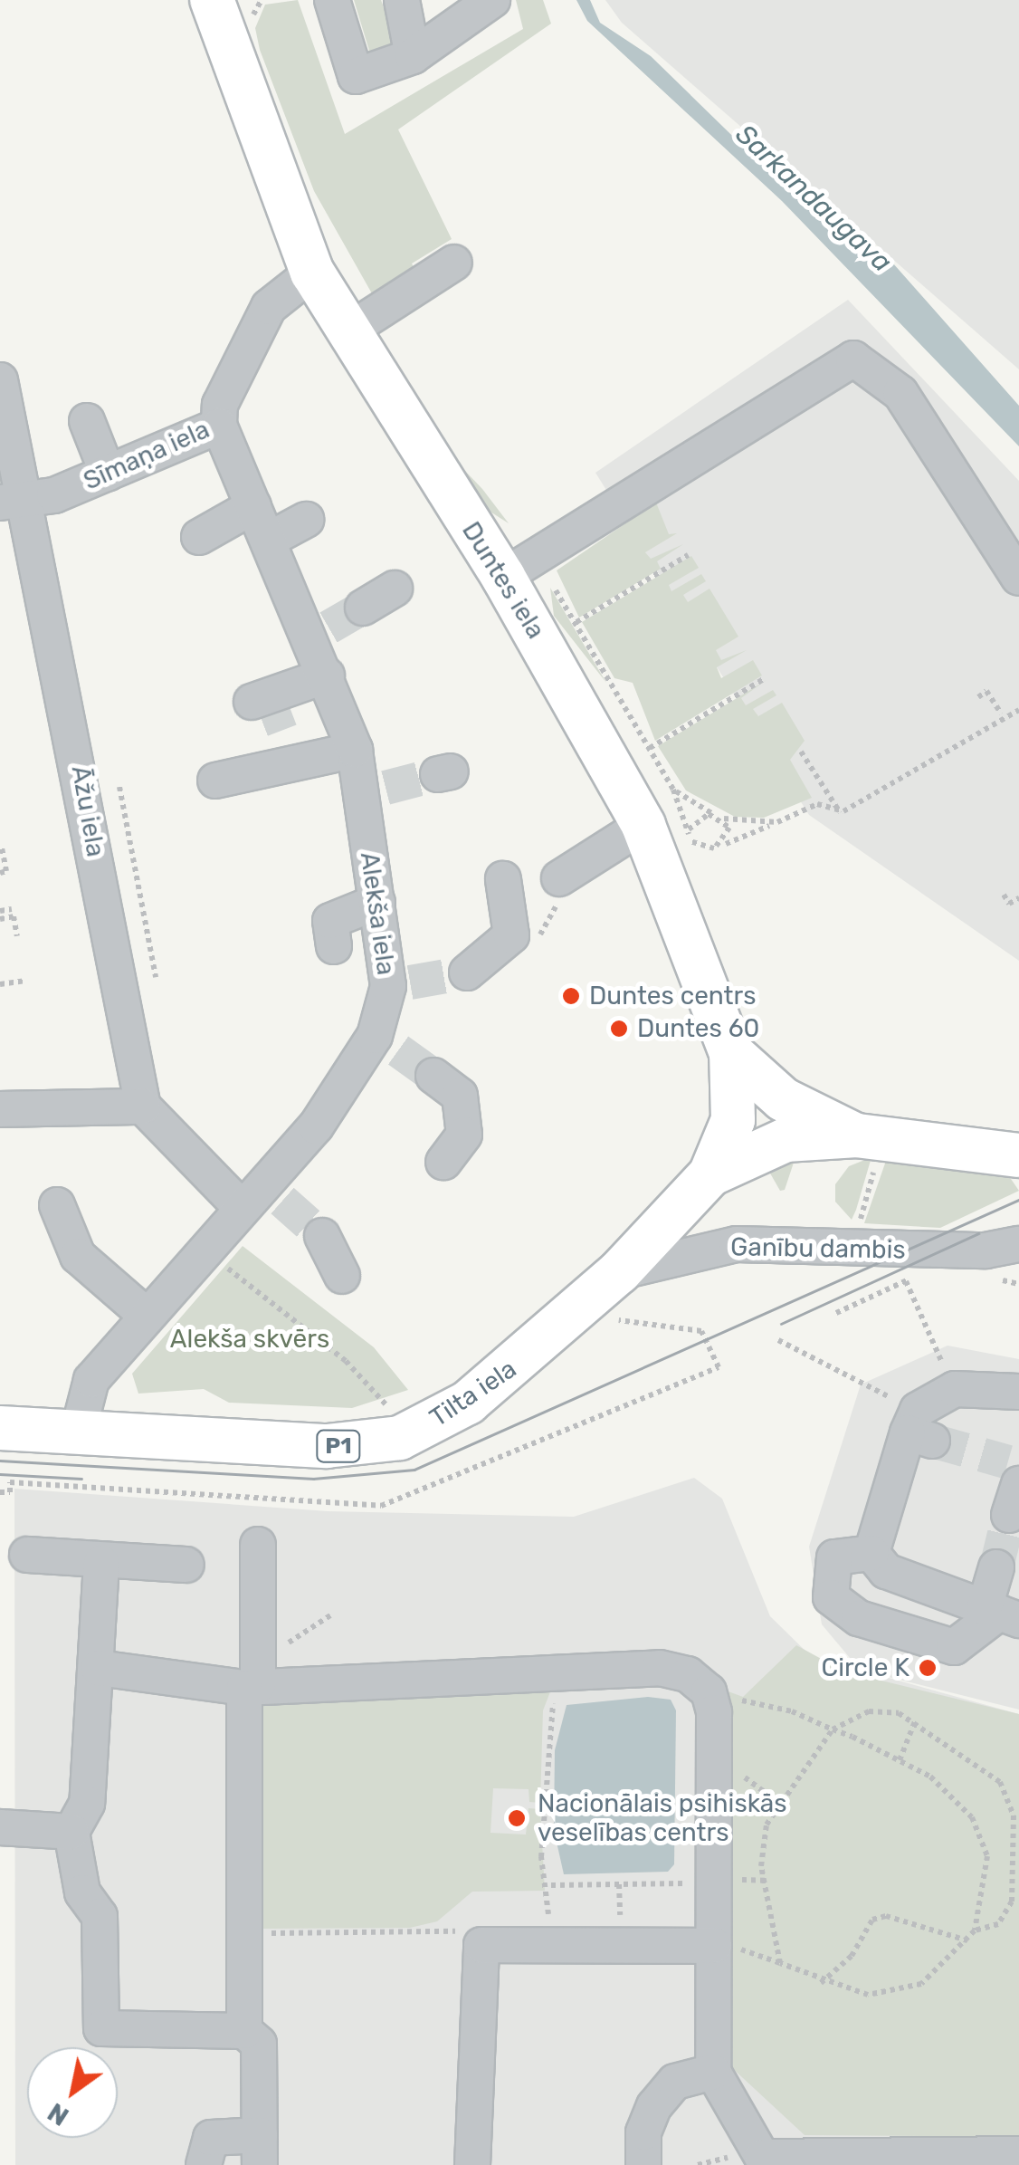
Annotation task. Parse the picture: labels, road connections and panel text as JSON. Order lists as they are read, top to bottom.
{
  "streets": {
    "main road": ["Duntes iela", "Tilta iela", "P1"],
    "street": [
      "Sīmaņa iela",
      "Āžu iela",
      "Alekša iela",
      "Ganību dambis"
    ]
  },
  "crossings": [
    ["Sīmaņa iela", "Duntes iela"],
    ["Sīmaņa iela", "Āžu iela"],
    ["Sīmaņa iela", "Alekša iela"],
    ["Duntes iela", "Tilta iela"],
    ["Duntes iela", "P1"],
    ["Alekša iela", "Tilta iela"],
    ["Ganību dambis", "Tilta iela"],
    ["Tilta iela", "P1"]
  ],
  "water": ["Sarkandaugava"],
  "parks": ["Alekša skvērs"],
  "places": [
    "Duntes centrs",
    "Duntes 60",
    "Circle K",
    "Nacionālais psihiskās veselības centrs"
  ],
  "north": "bottom left"
}
